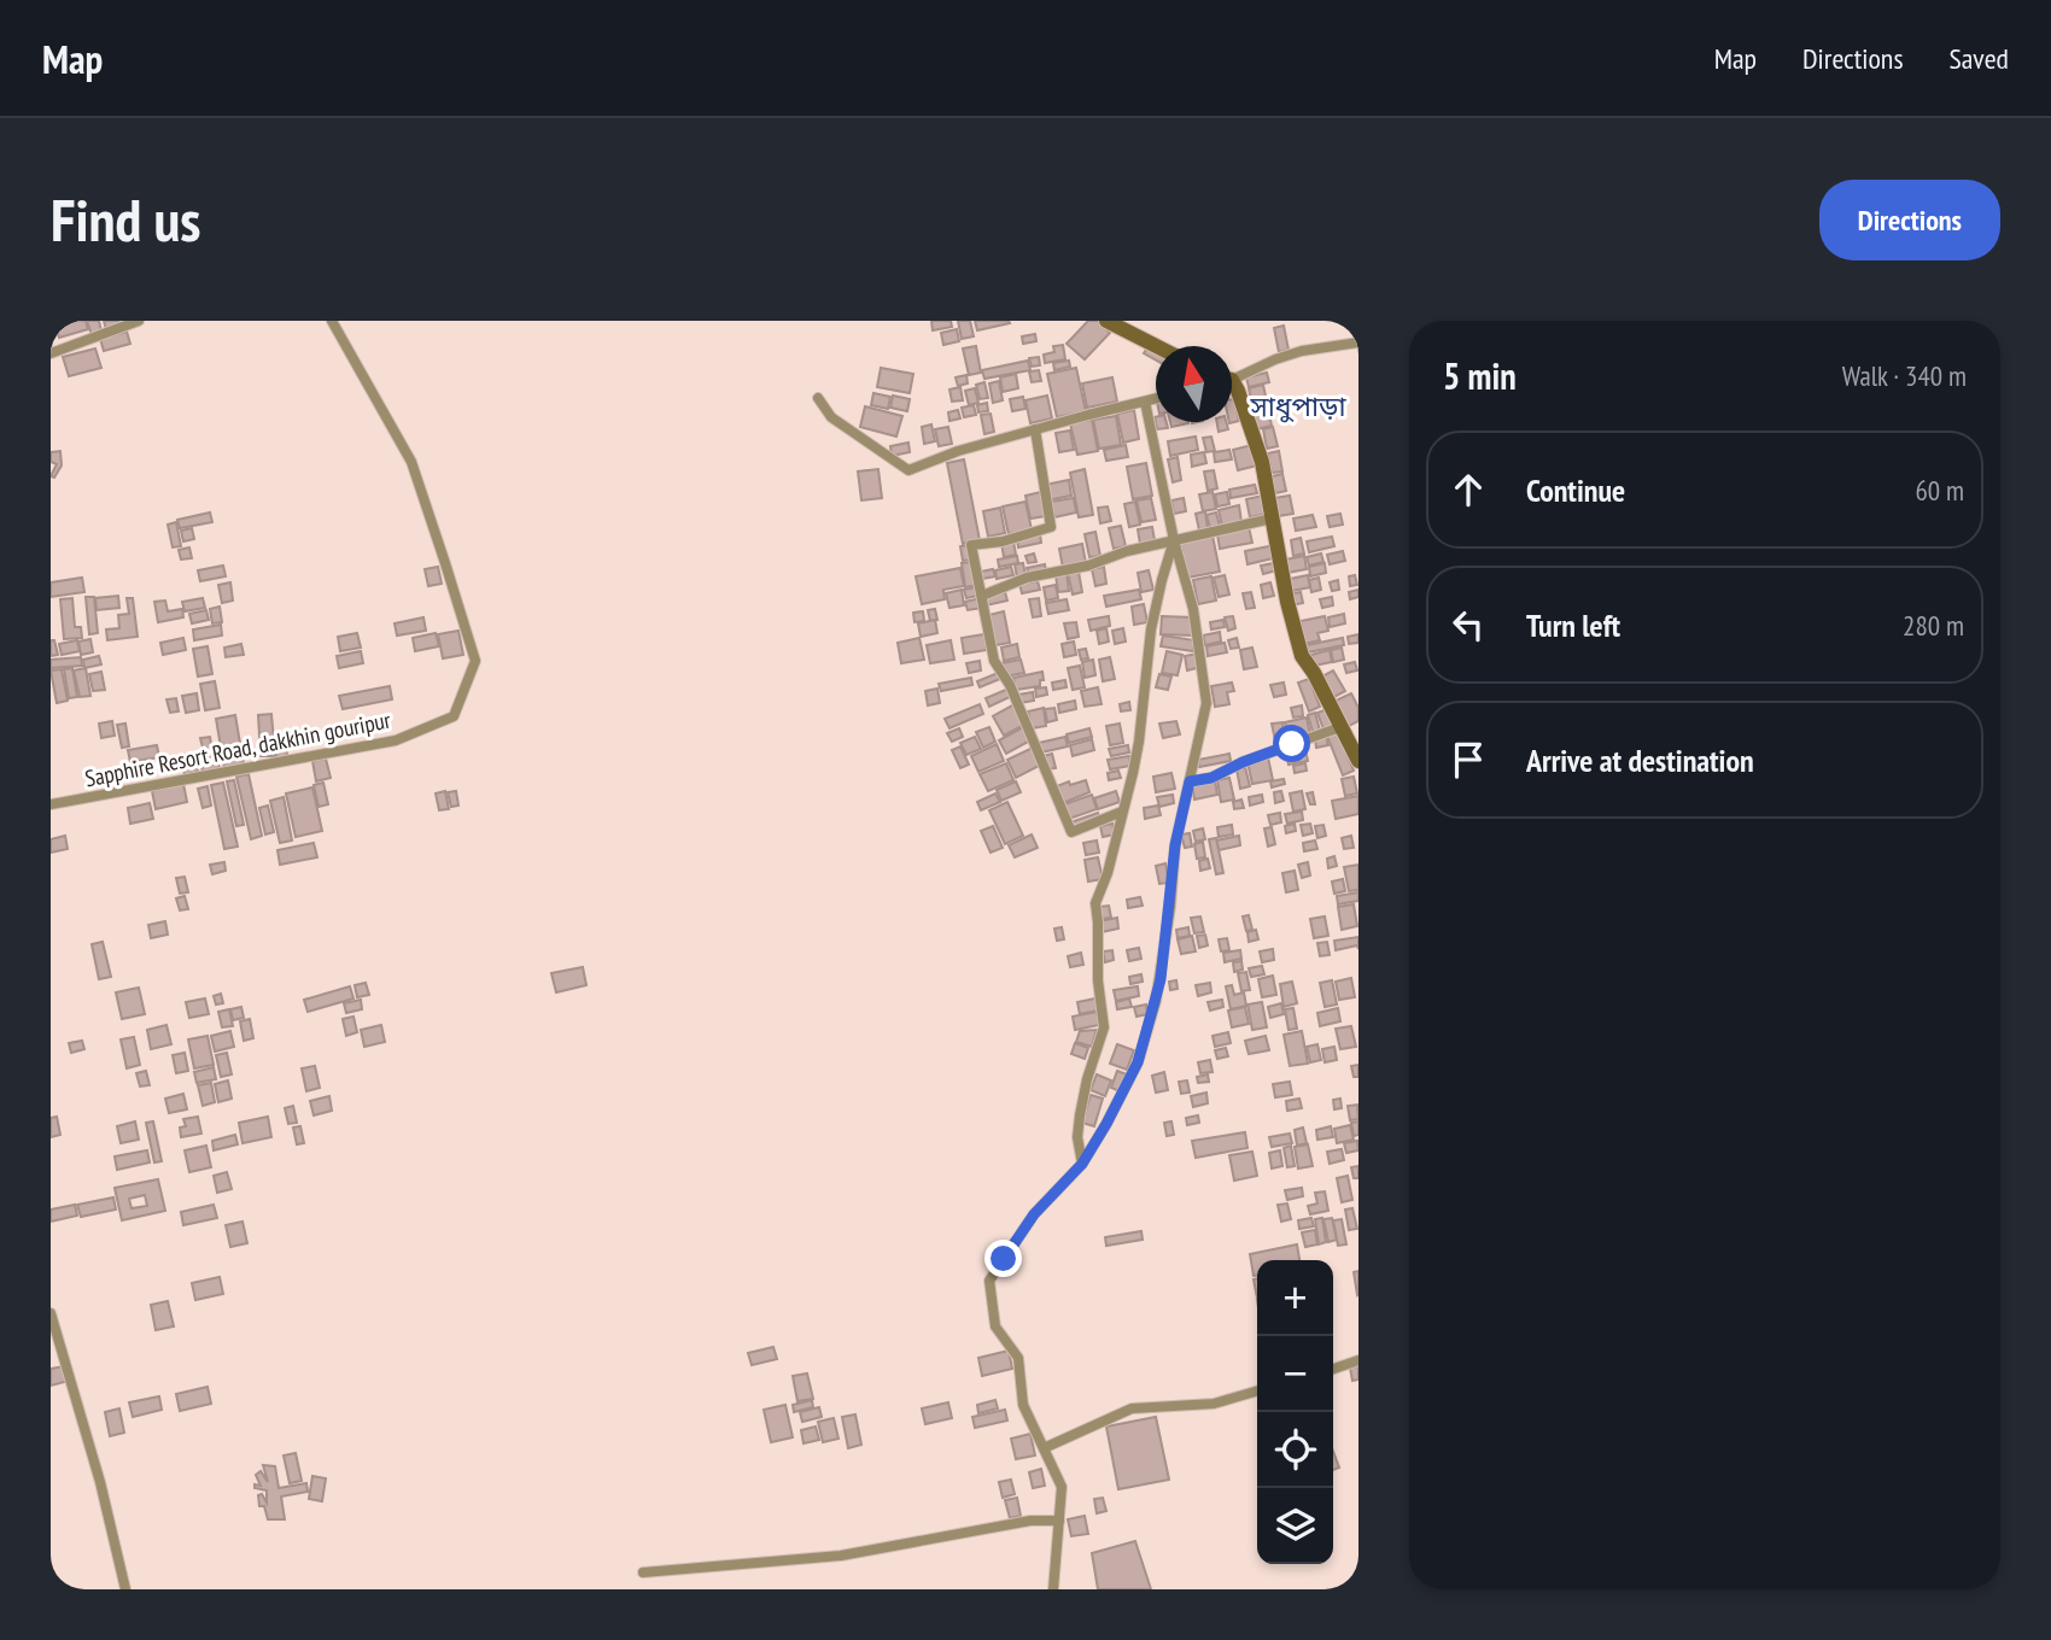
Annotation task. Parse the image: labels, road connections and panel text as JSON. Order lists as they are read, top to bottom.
{
  "streets": {
    "street": ["Sapphire Resort Road, dakkhin gouripur"]
  },
  "districts": ["সাধুপাড়া"],
  "north": "top",
  "page": {
    "header": "Map",
    "nav": ["Map", "Directions", "Saved"],
    "buttons": "Directions",
    "title": "Find us",
    "heading": ["5 min", "Walk · 340 m"],
    "list": [
      ["Continue", "60 m"],
      ["Turn left", "280 m"],
      "Arrive at destination"
    ],
    "map_buttons": ["+", "−"]
  }
}
